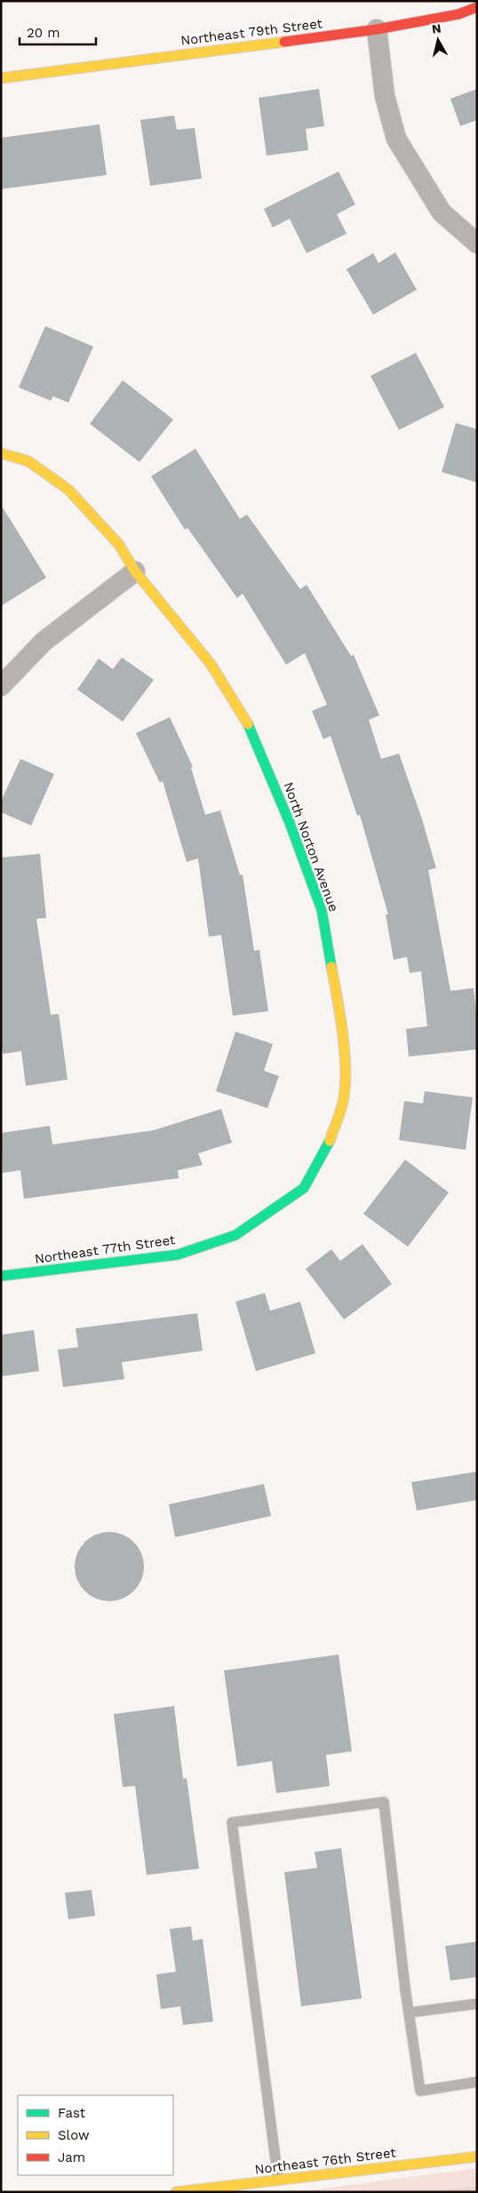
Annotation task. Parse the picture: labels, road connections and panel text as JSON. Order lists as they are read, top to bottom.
{
  "streets": {
    "street": [
      "Northeast 79th Street",
      "North Norton Avenue",
      "Northeast 77th Street",
      "Northeast 76th Street"
    ]
  },
  "crossings": [
    ["North Norton Avenue", "Northeast 77th Street"]
  ],
  "legend": ["Fast", "Slow", "Jam"],
  "scale_bar": "20 m",
  "north": "top"
}
